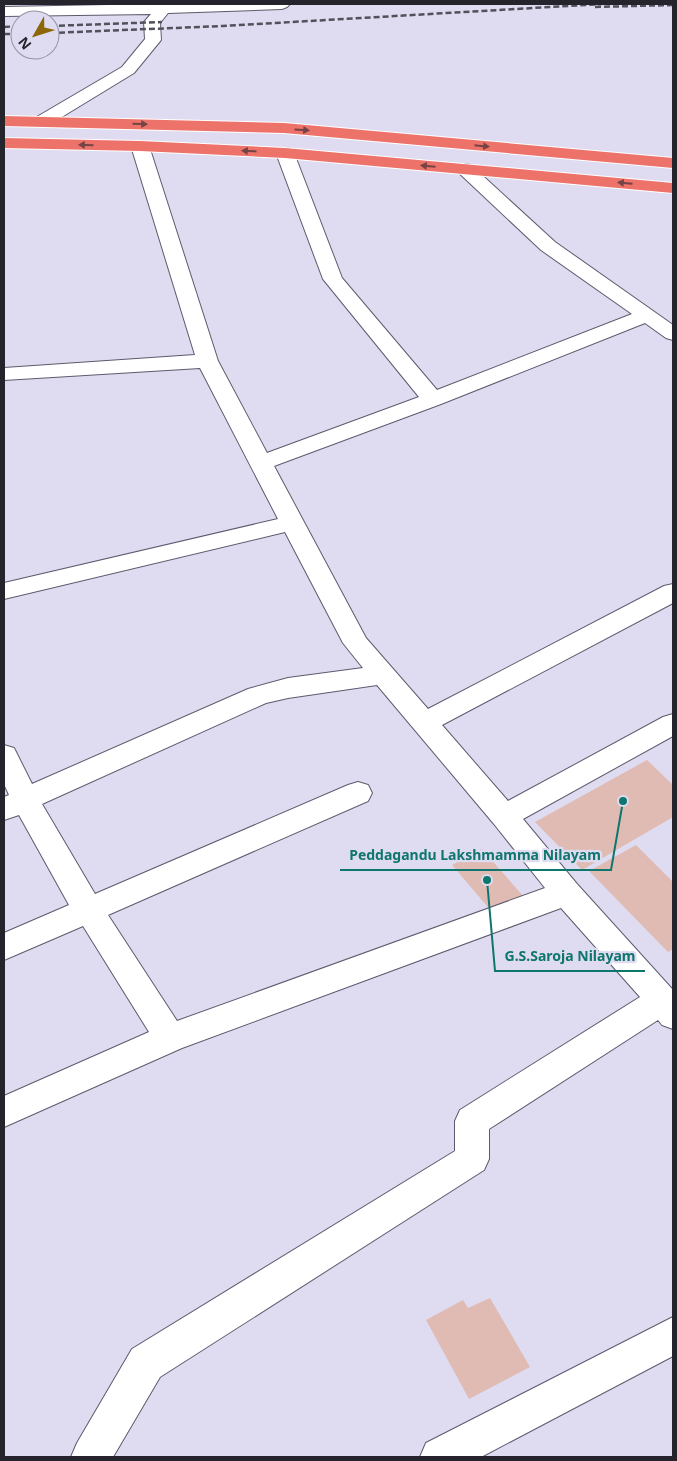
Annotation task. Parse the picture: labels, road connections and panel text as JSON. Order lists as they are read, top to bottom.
{
  "places": ["Peddagandu Lakshmamma Nilayam", "G.S.Saroja Nilayam"],
  "north": "bottom left"
}
